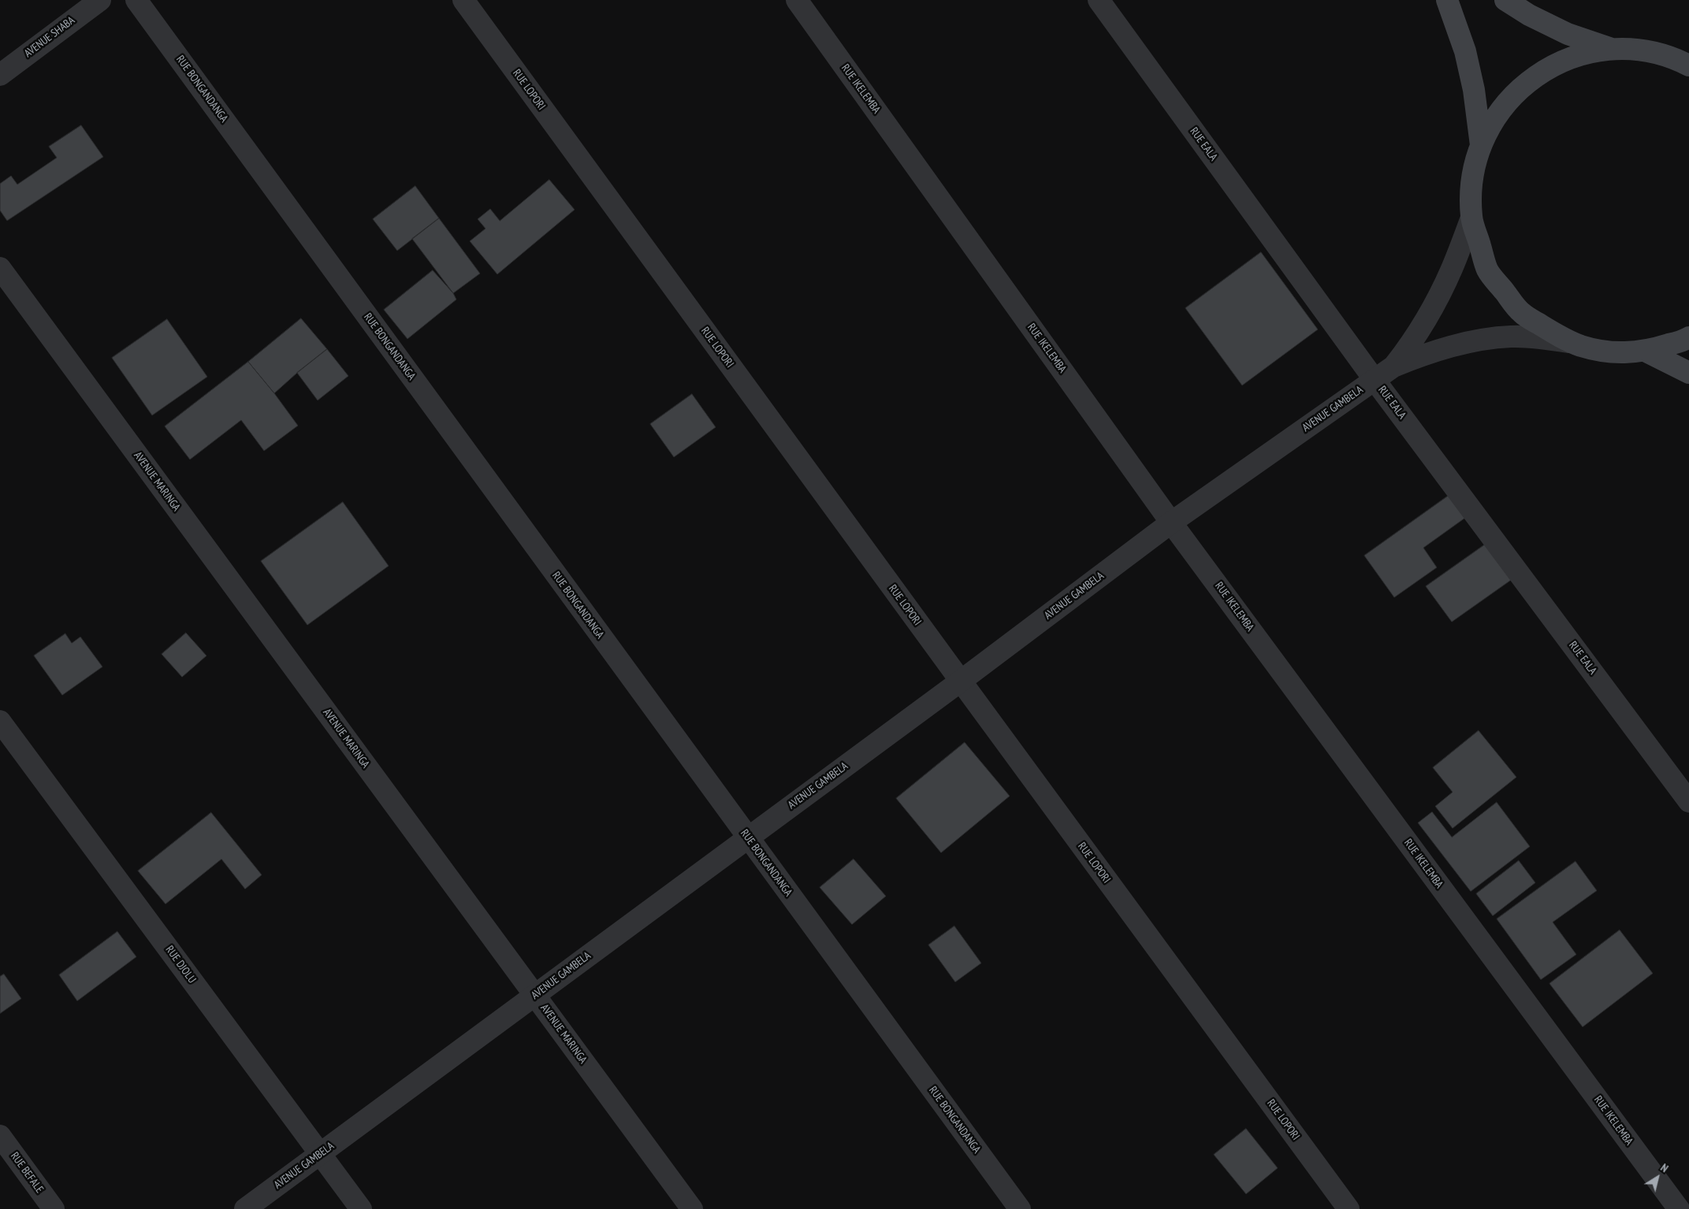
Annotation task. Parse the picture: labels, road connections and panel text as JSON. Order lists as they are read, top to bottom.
{
  "streets": {
    "street": [
      "AVENUE SHABA",
      "RUE BONGANDANGA",
      "RUE IKELEMBA",
      "RUE LOPORI",
      "RUE EALA",
      "AVENUE GAMBELA",
      "AVENUE MARINGA",
      "RUE DJOLU",
      "RUE BEFALE"
    ]
  },
  "crossings": [
    ["RUE BONGANDANGA", "AVENUE GAMBELA"],
    ["RUE IKELEMBA", "AVENUE GAMBELA"],
    ["RUE LOPORI", "AVENUE GAMBELA"],
    ["RUE EALA", "AVENUE GAMBELA"],
    ["AVENUE GAMBELA", "AVENUE MARINGA"],
    ["AVENUE GAMBELA", "RUE DJOLU"]
  ],
  "north": "top right"
}
